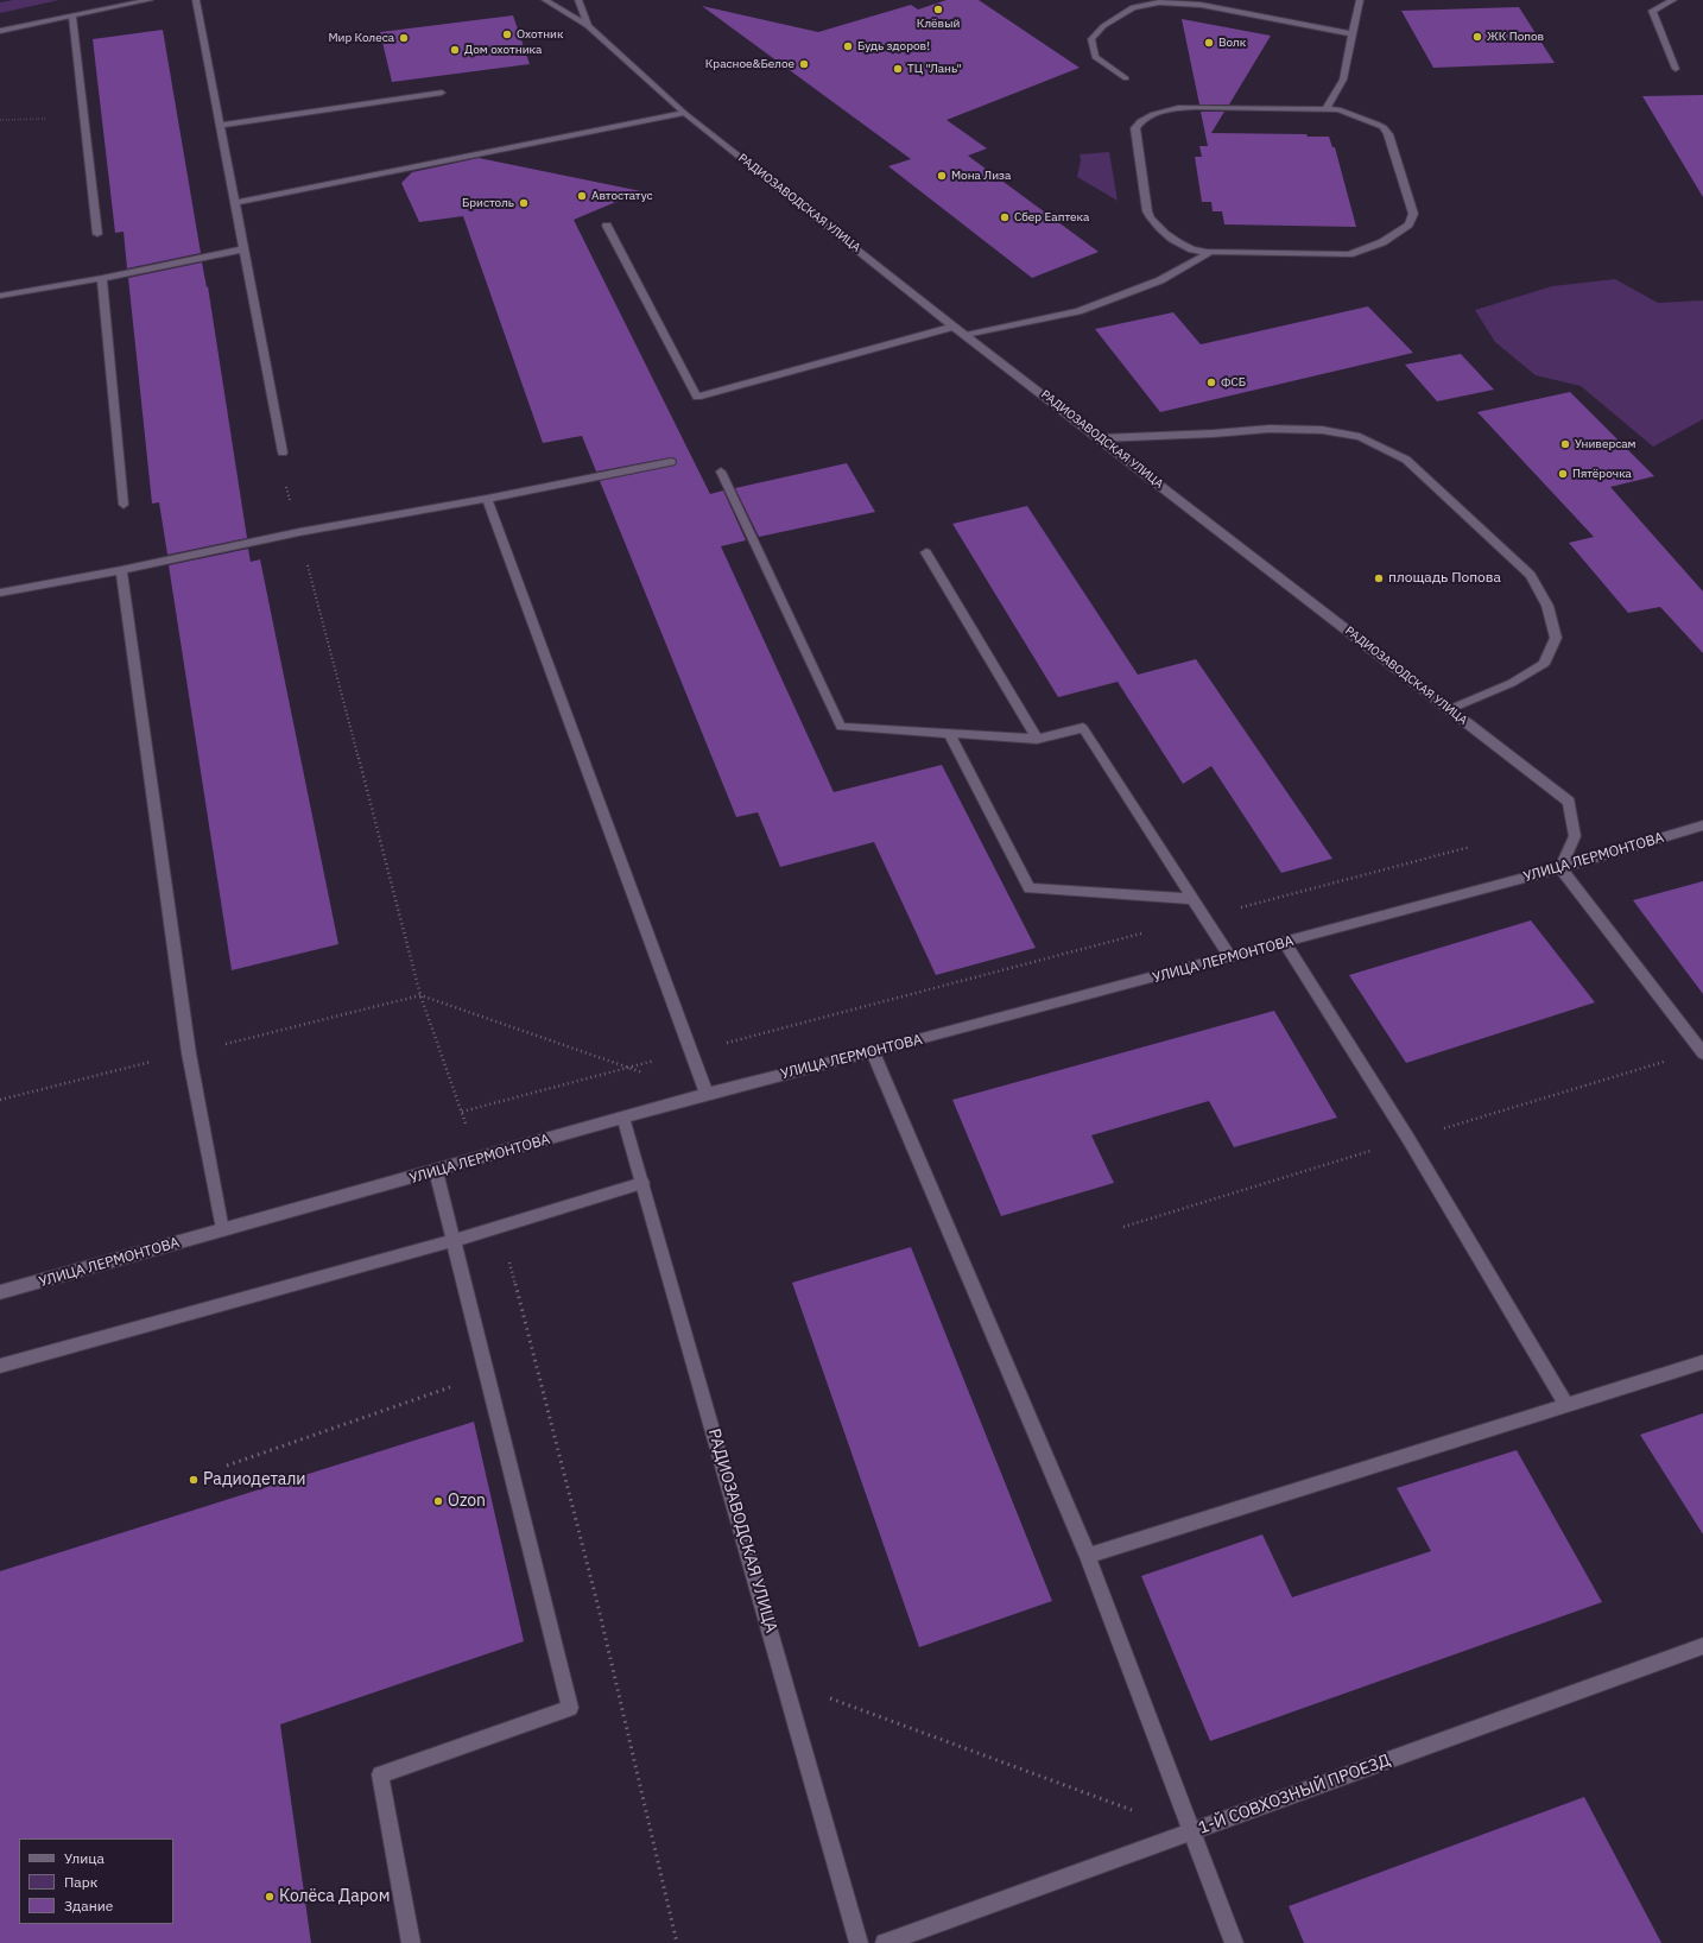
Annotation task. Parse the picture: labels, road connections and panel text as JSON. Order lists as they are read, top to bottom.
{
  "streets": {
    "street": ["РАДИОЗАВОДСКАЯ УЛИЦА", "УЛИЦА ЛЕРМОНТОВА", "1-Й СОВХОЗНЫЙ ПРОЕЗД"]
  },
  "crossings": [
    ["РАДИОЗАВОДСКАЯ УЛИЦА", "УЛИЦА ЛЕРМОНТОВА"]
  ],
  "places": [
    "Клёвый",
    "Охотник",
    "ЖК Попов",
    "Мир Колеса",
    "Волк",
    "Будь здоров!",
    "Дом охотника",
    "Красное&Белое",
    "ТЦ \"Лань\"",
    "Мона Лиза",
    "Автостатус",
    "Бристоль",
    "Сбер Еаптека",
    "ФСБ",
    "Универсам",
    "Пятёрочка",
    "площадь Попова",
    "Радиодетали",
    "Ozon",
    "Колёса Даром"
  ],
  "legend": ["Улица", "Парк", "Здание"]
}
